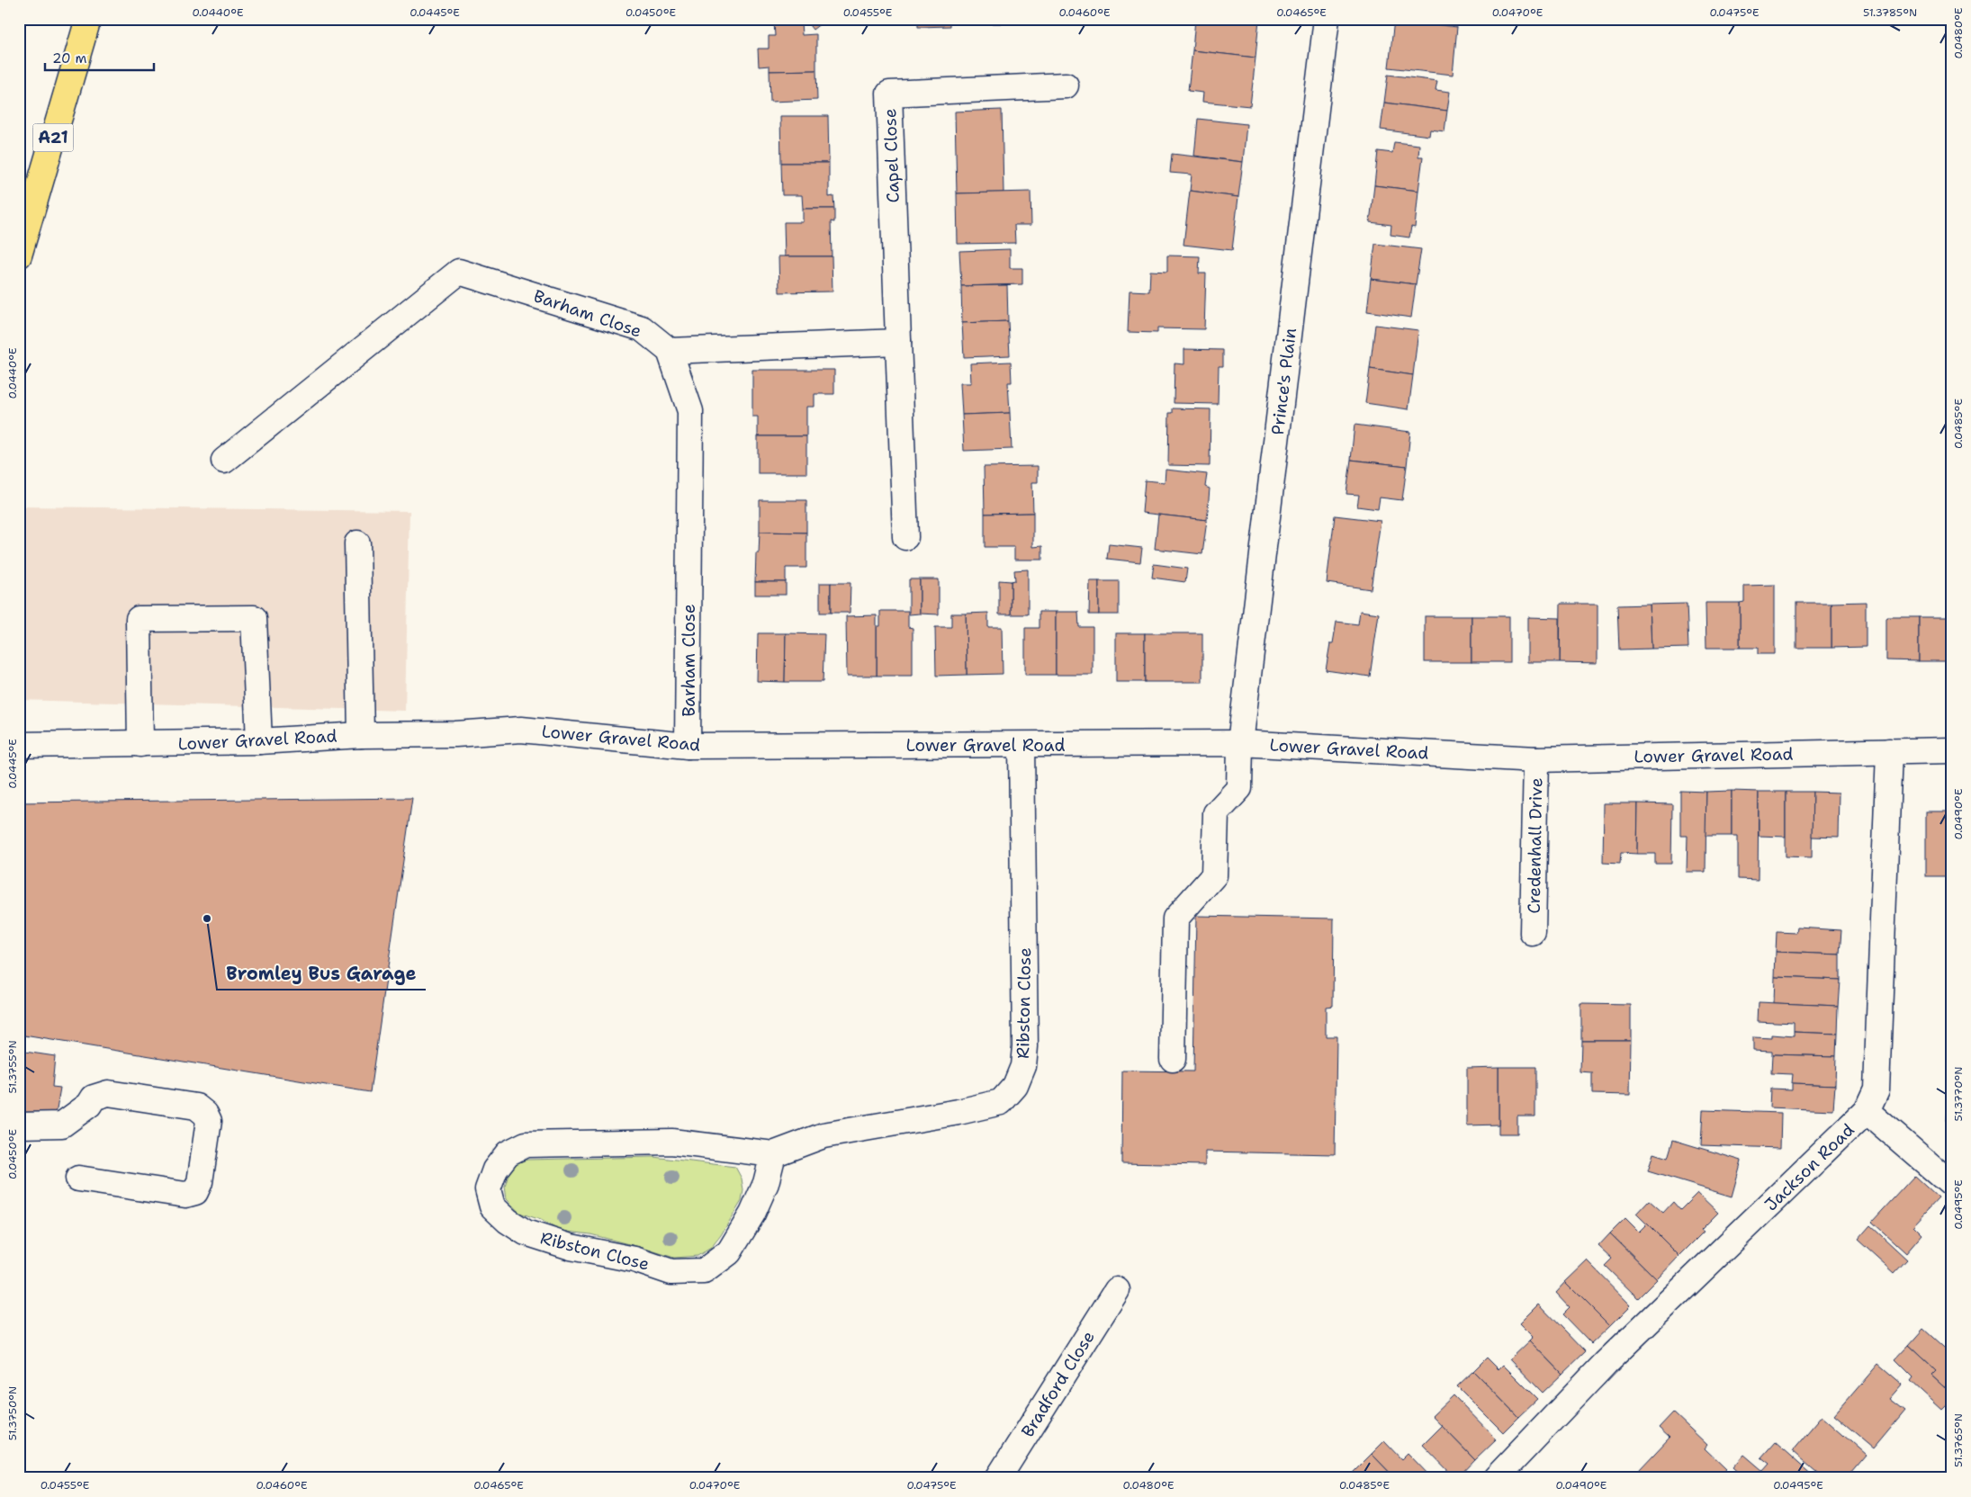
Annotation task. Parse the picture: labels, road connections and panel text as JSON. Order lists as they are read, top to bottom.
{
  "streets": {
    "main road": ["A21"],
    "street": [
      "Capel Close",
      "Barham Close",
      "Prince's Plain",
      "Lower Gravel Road",
      "Credenhall Drive",
      "Ribston Close",
      "Jackson Road",
      "Bradford Close"
    ]
  },
  "crossings": [
    ["Barham Close", "Lower Gravel Road"],
    ["Prince's Plain", "Lower Gravel Road"],
    ["Lower Gravel Road", "Credenhall Drive"],
    ["Lower Gravel Road", "Ribston Close"],
    ["Lower Gravel Road", "Jackson Road"]
  ],
  "places": ["Bromley Bus Garage"],
  "scale_bar": "20 m",
  "coordinates": [
    "0.0440°E",
    "0.0445°E",
    "0.0450°E",
    "0.0455°E",
    "0.0460°E",
    "0.0465°E",
    "0.0470°E",
    "0.0475°E",
    "51.3785°N",
    "0.0480°E",
    "0.0485°E",
    "0.0490°E",
    "51.3755°N",
    "51.3770°N",
    "0.0495°E",
    "51.3750°N",
    "51.3765°N"
  ]
}
